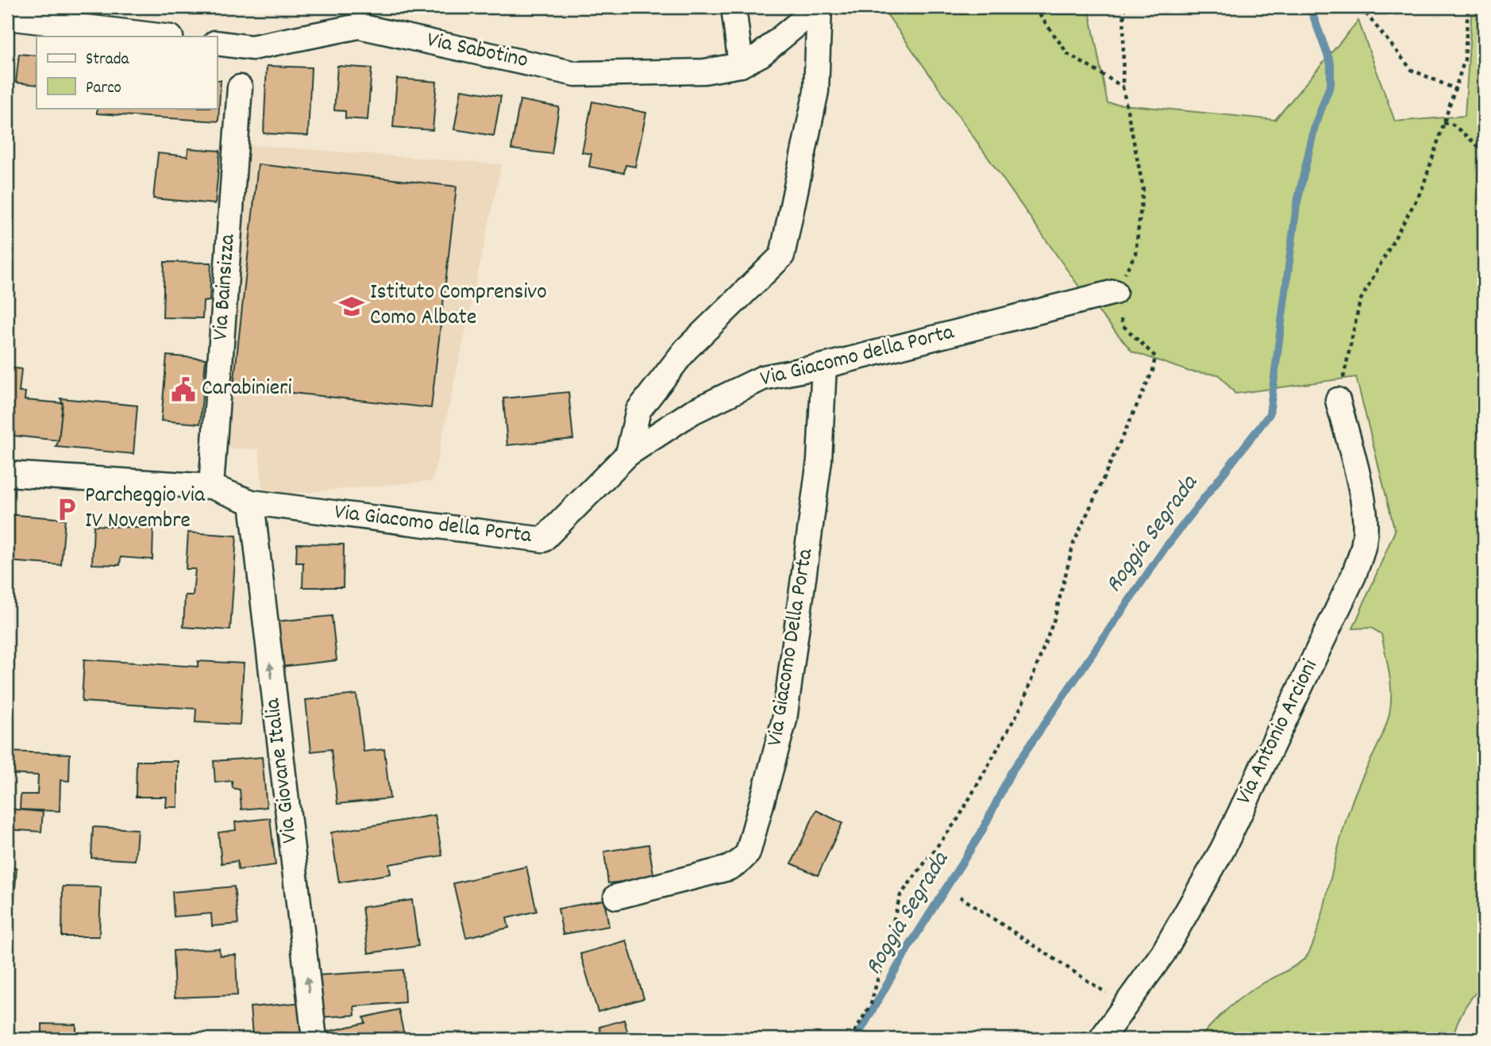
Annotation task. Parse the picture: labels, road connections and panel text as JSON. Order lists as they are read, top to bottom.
{
  "streets": {
    "street": [
      "Via Sabotino",
      "Via Bainsizza",
      "Via Giacomo della Porta",
      "Via Giacomo Della Porta",
      "Via Antonio Arcioni",
      "Via Giovane Italia"
    ]
  },
  "crossings": [
    ["Via Giacomo della Porta", "Via Giacomo Della Porta"],
    ["Via Giacomo della Porta", "Via Giovane Italia"]
  ],
  "one_way": ["Via Giovane Italia"],
  "water": ["Roggia Segrada"],
  "places": {
    "school or university": ["Istituto Comprensivo Como Albate"],
    "public building": ["Carabinieri"],
    "parking": ["Parcheggio via IV Novembre"]
  },
  "legend": ["Strada", "Parco"]
}
